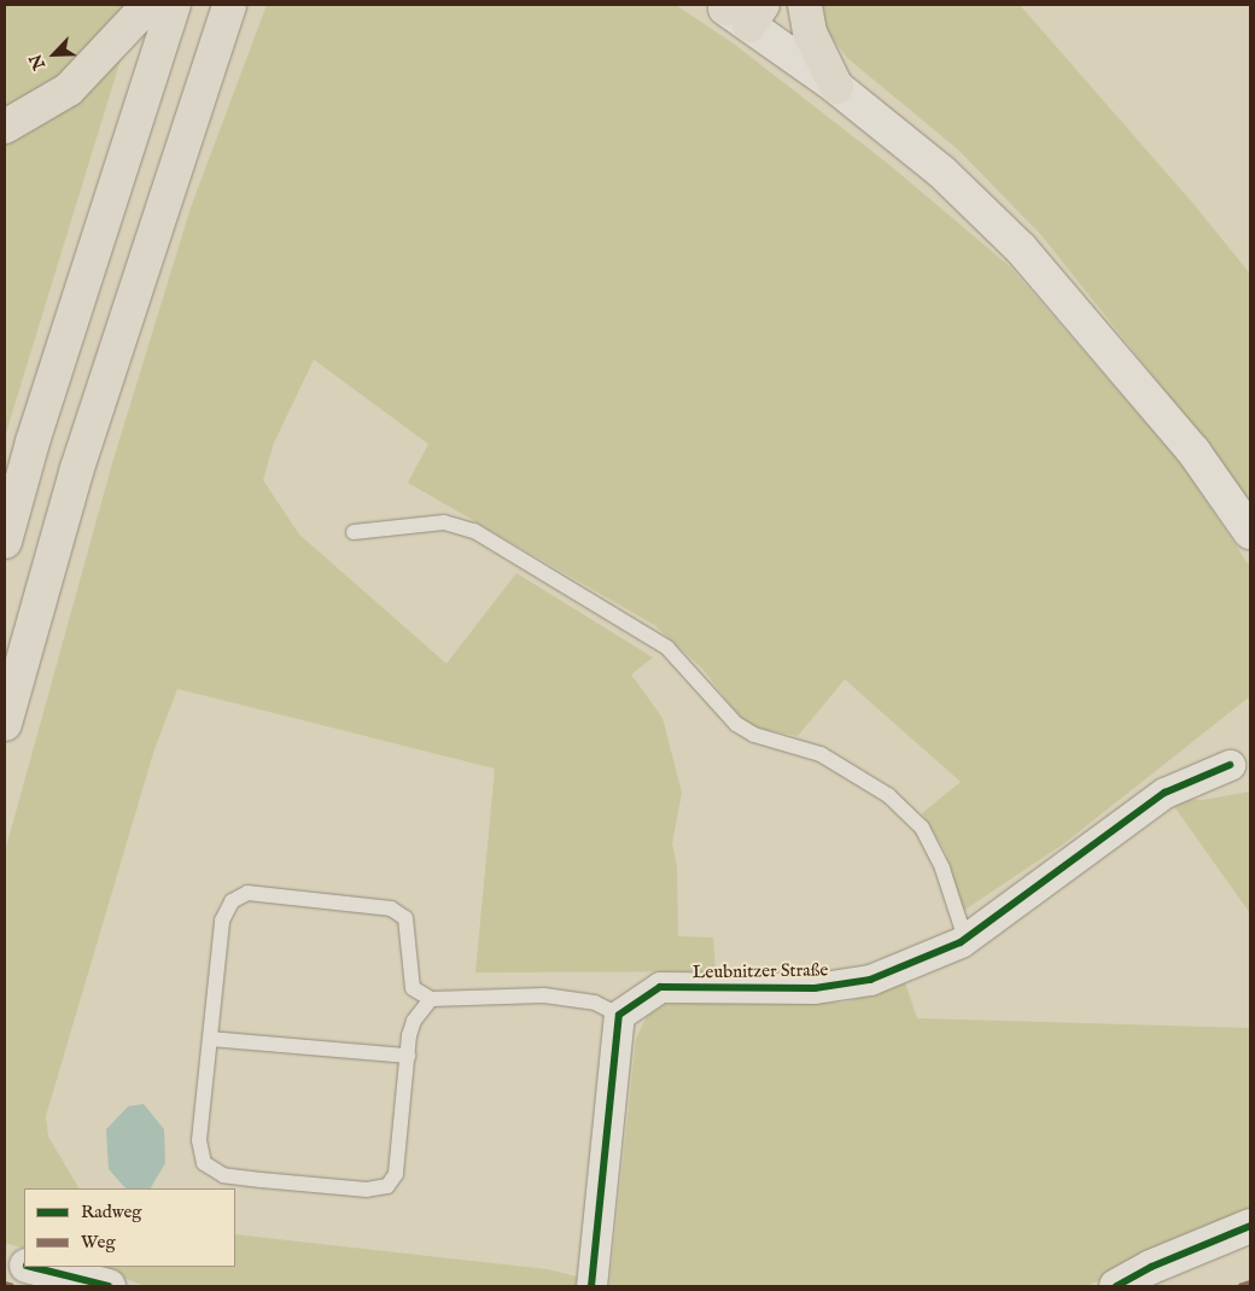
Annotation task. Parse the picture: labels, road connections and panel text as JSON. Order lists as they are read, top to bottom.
{
  "streets": {
    "street": ["Leubnitzer Straße"]
  },
  "legend": ["Radweg", "Weg"],
  "north": "bottom left"
}
